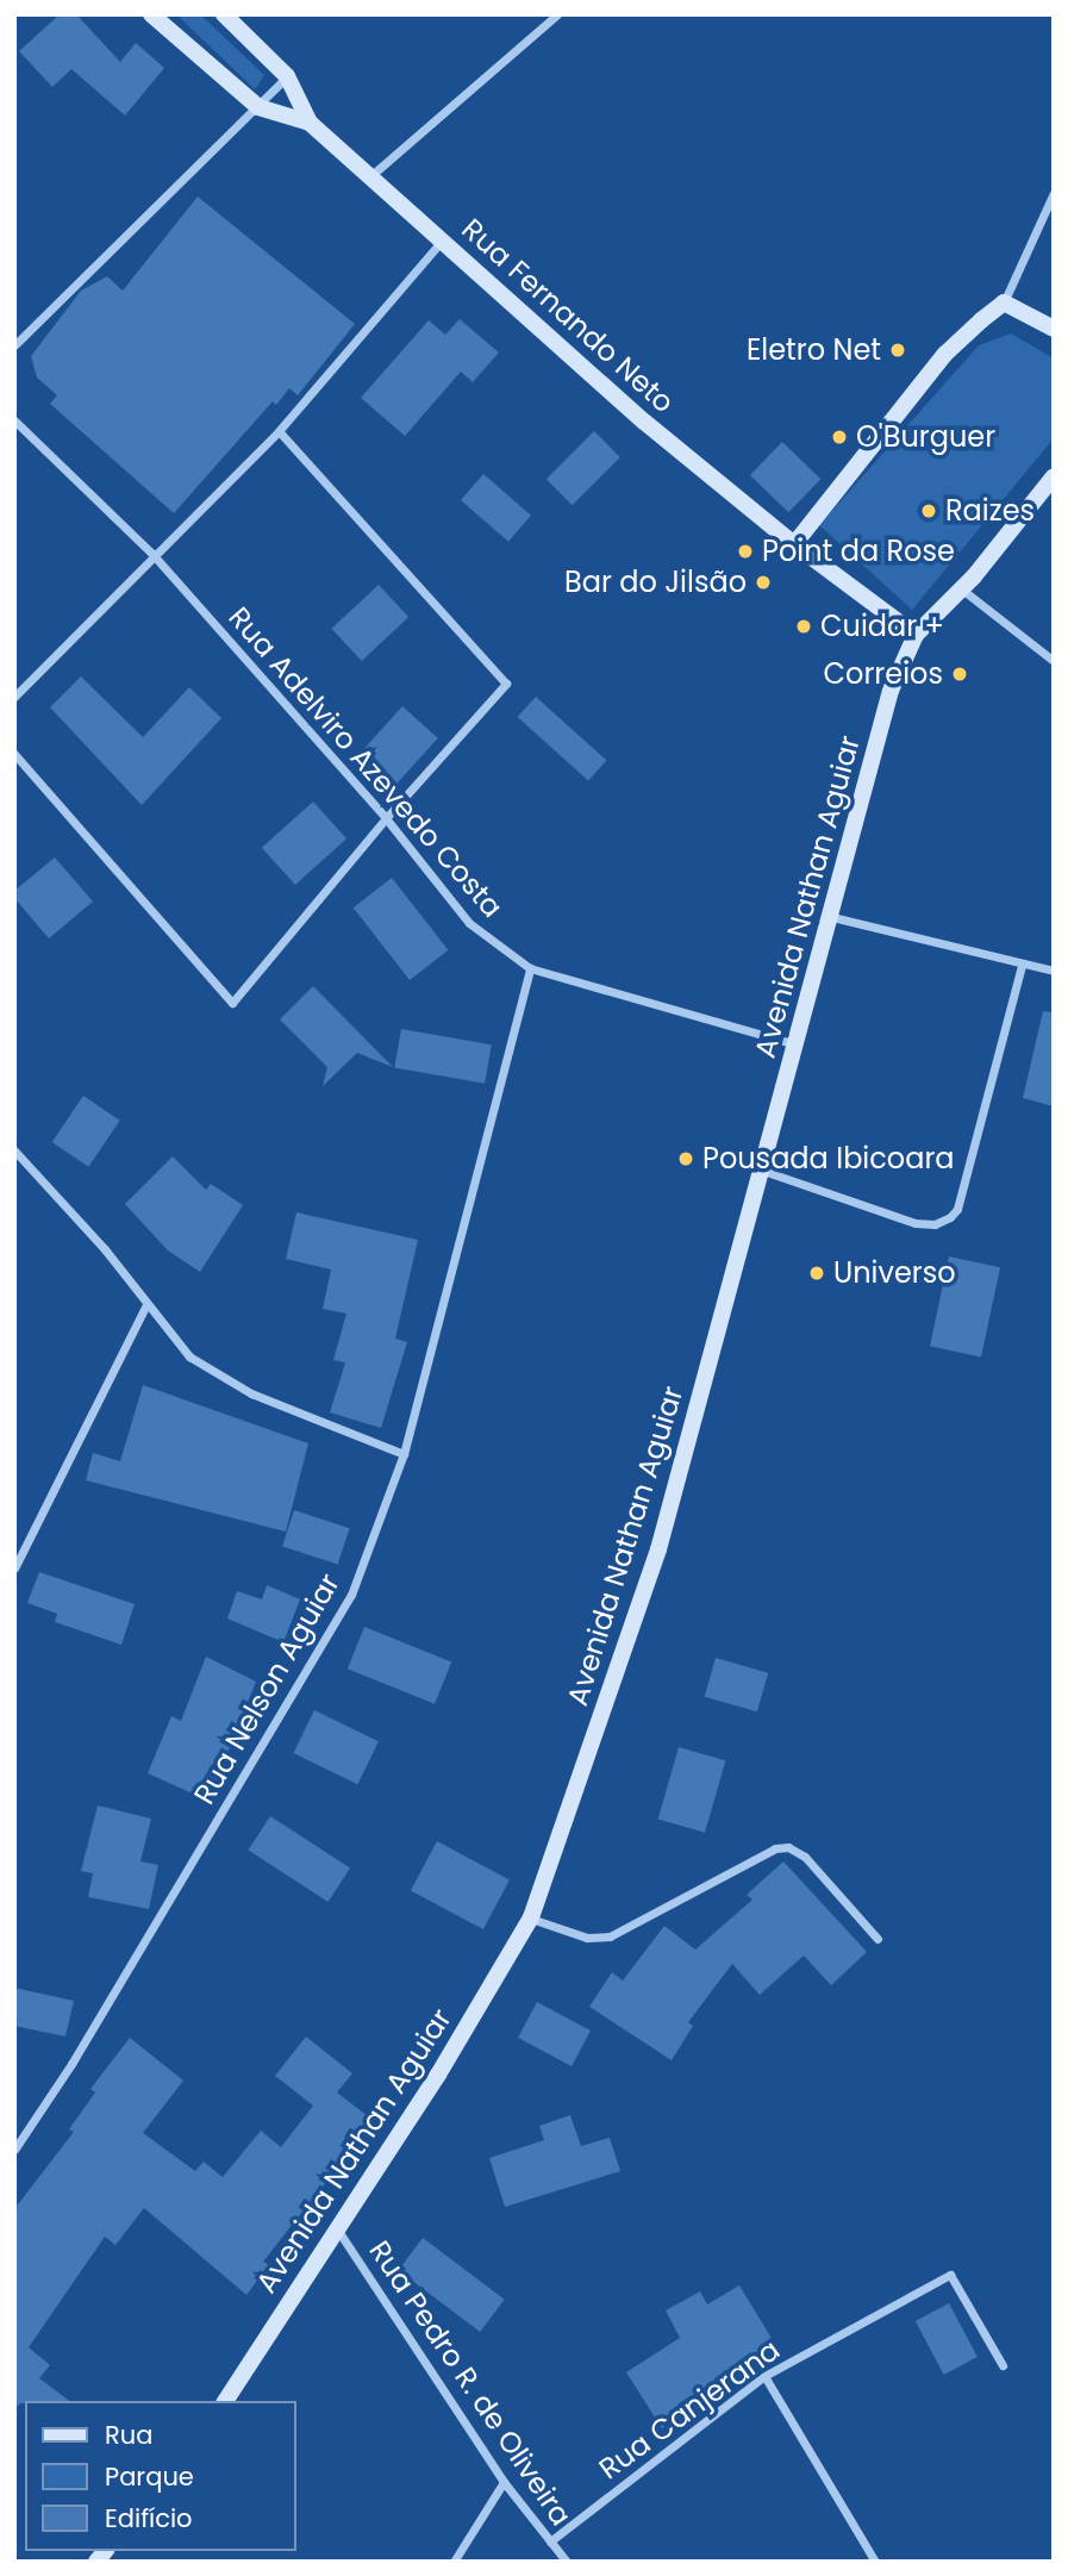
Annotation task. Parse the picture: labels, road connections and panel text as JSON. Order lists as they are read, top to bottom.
{
  "streets": {
    "main road": ["Rua Fernando Neto", "Avenida Nathan Aguiar"],
    "street": [
      "Rua Adelviro Azevedo Costa",
      "Rua Nelson Aguiar",
      "Rua Pedro R. de Oliveira",
      "Rua Canjerana"
    ]
  },
  "crossings": [
    ["Rua Fernando Neto", "Avenida Nathan Aguiar"],
    ["Rua Adelviro Azevedo Costa", "Avenida Nathan Aguiar"],
    ["Rua Adelviro Azevedo Costa", "Rua Nelson Aguiar"],
    ["Avenida Nathan Aguiar", "Rua Pedro R. de Oliveira"],
    ["Rua Pedro R. de Oliveira", "Rua Canjerana"]
  ],
  "places": [
    "Eletro Net",
    "O'Burguer",
    "Raizes",
    "Point da Rose",
    "Bar do Jilsão",
    "Cuidar +",
    "Correios",
    "Pousada Ibicoara",
    "Universo"
  ],
  "legend": ["Rua", "Parque", "Edifício"]
}
